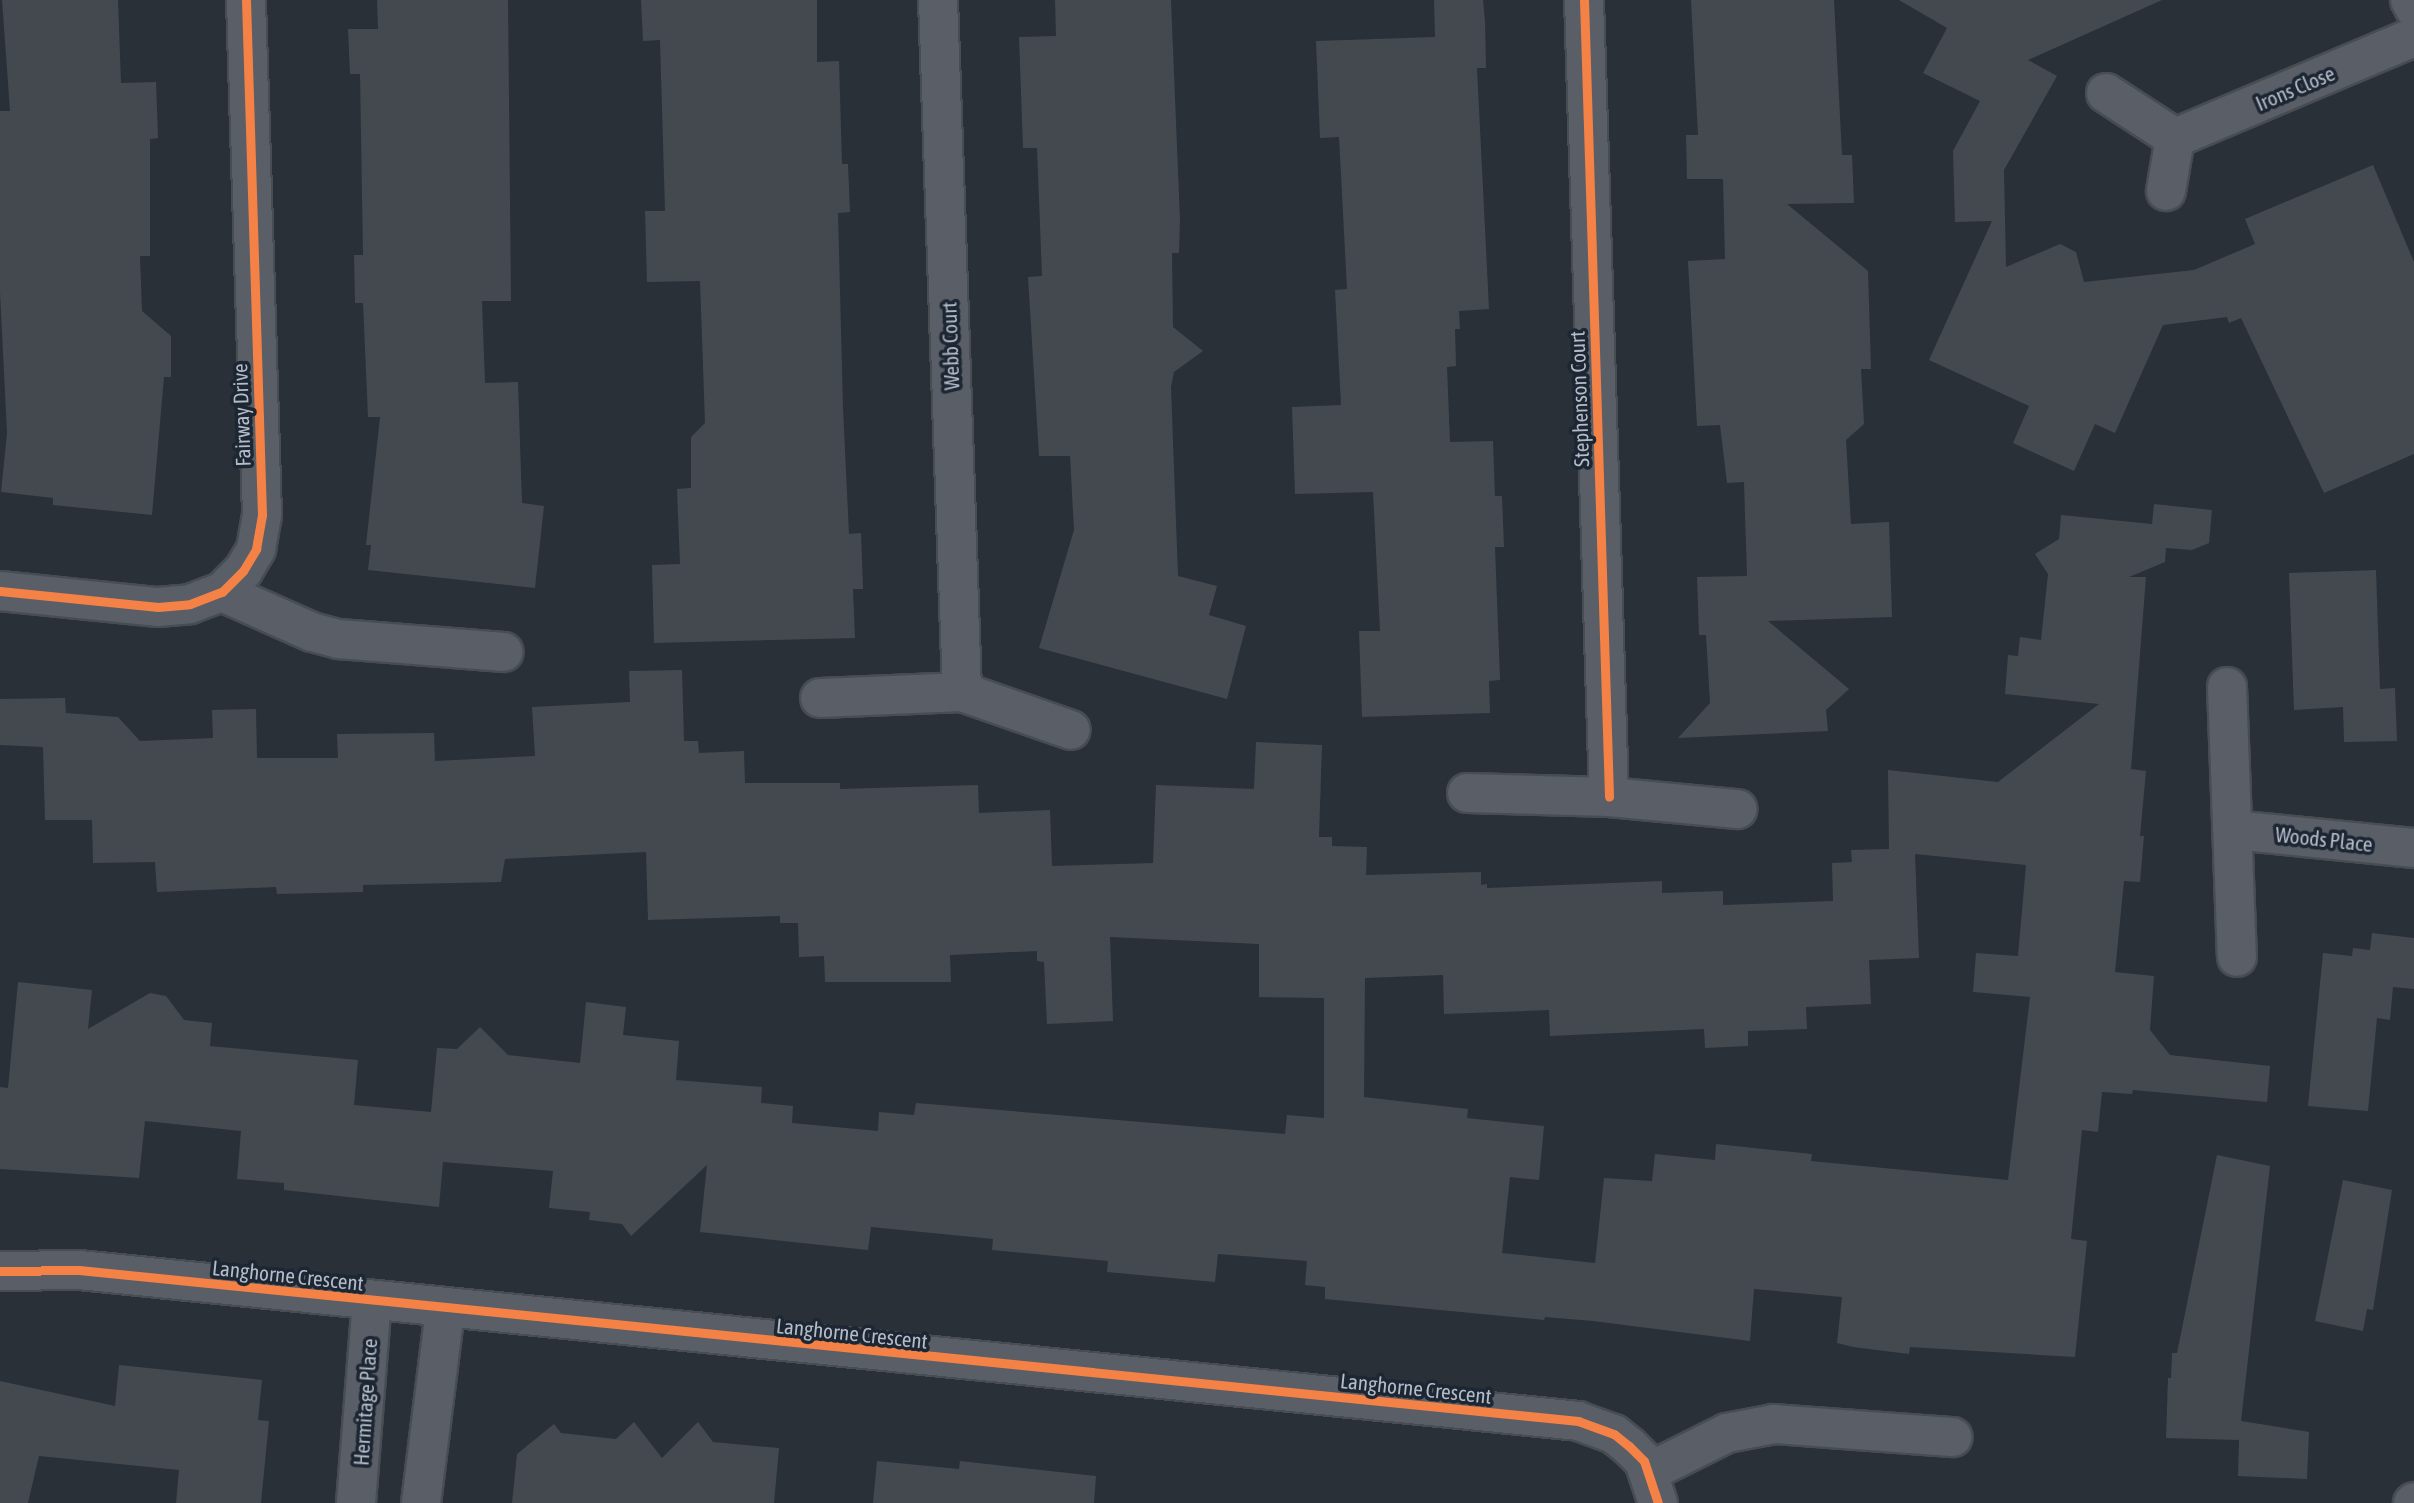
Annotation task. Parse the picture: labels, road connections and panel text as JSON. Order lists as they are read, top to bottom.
{
  "streets": {
    "street": [
      "Irons Close",
      "Webb Court",
      "Stephenson Court",
      "Fairway Drive",
      "Woods Place",
      "Langhorne Crescent",
      "Hermitage Place"
    ]
  },
  "crossings": [
    ["Langhorne Crescent", "Hermitage Place"]
  ]
}
